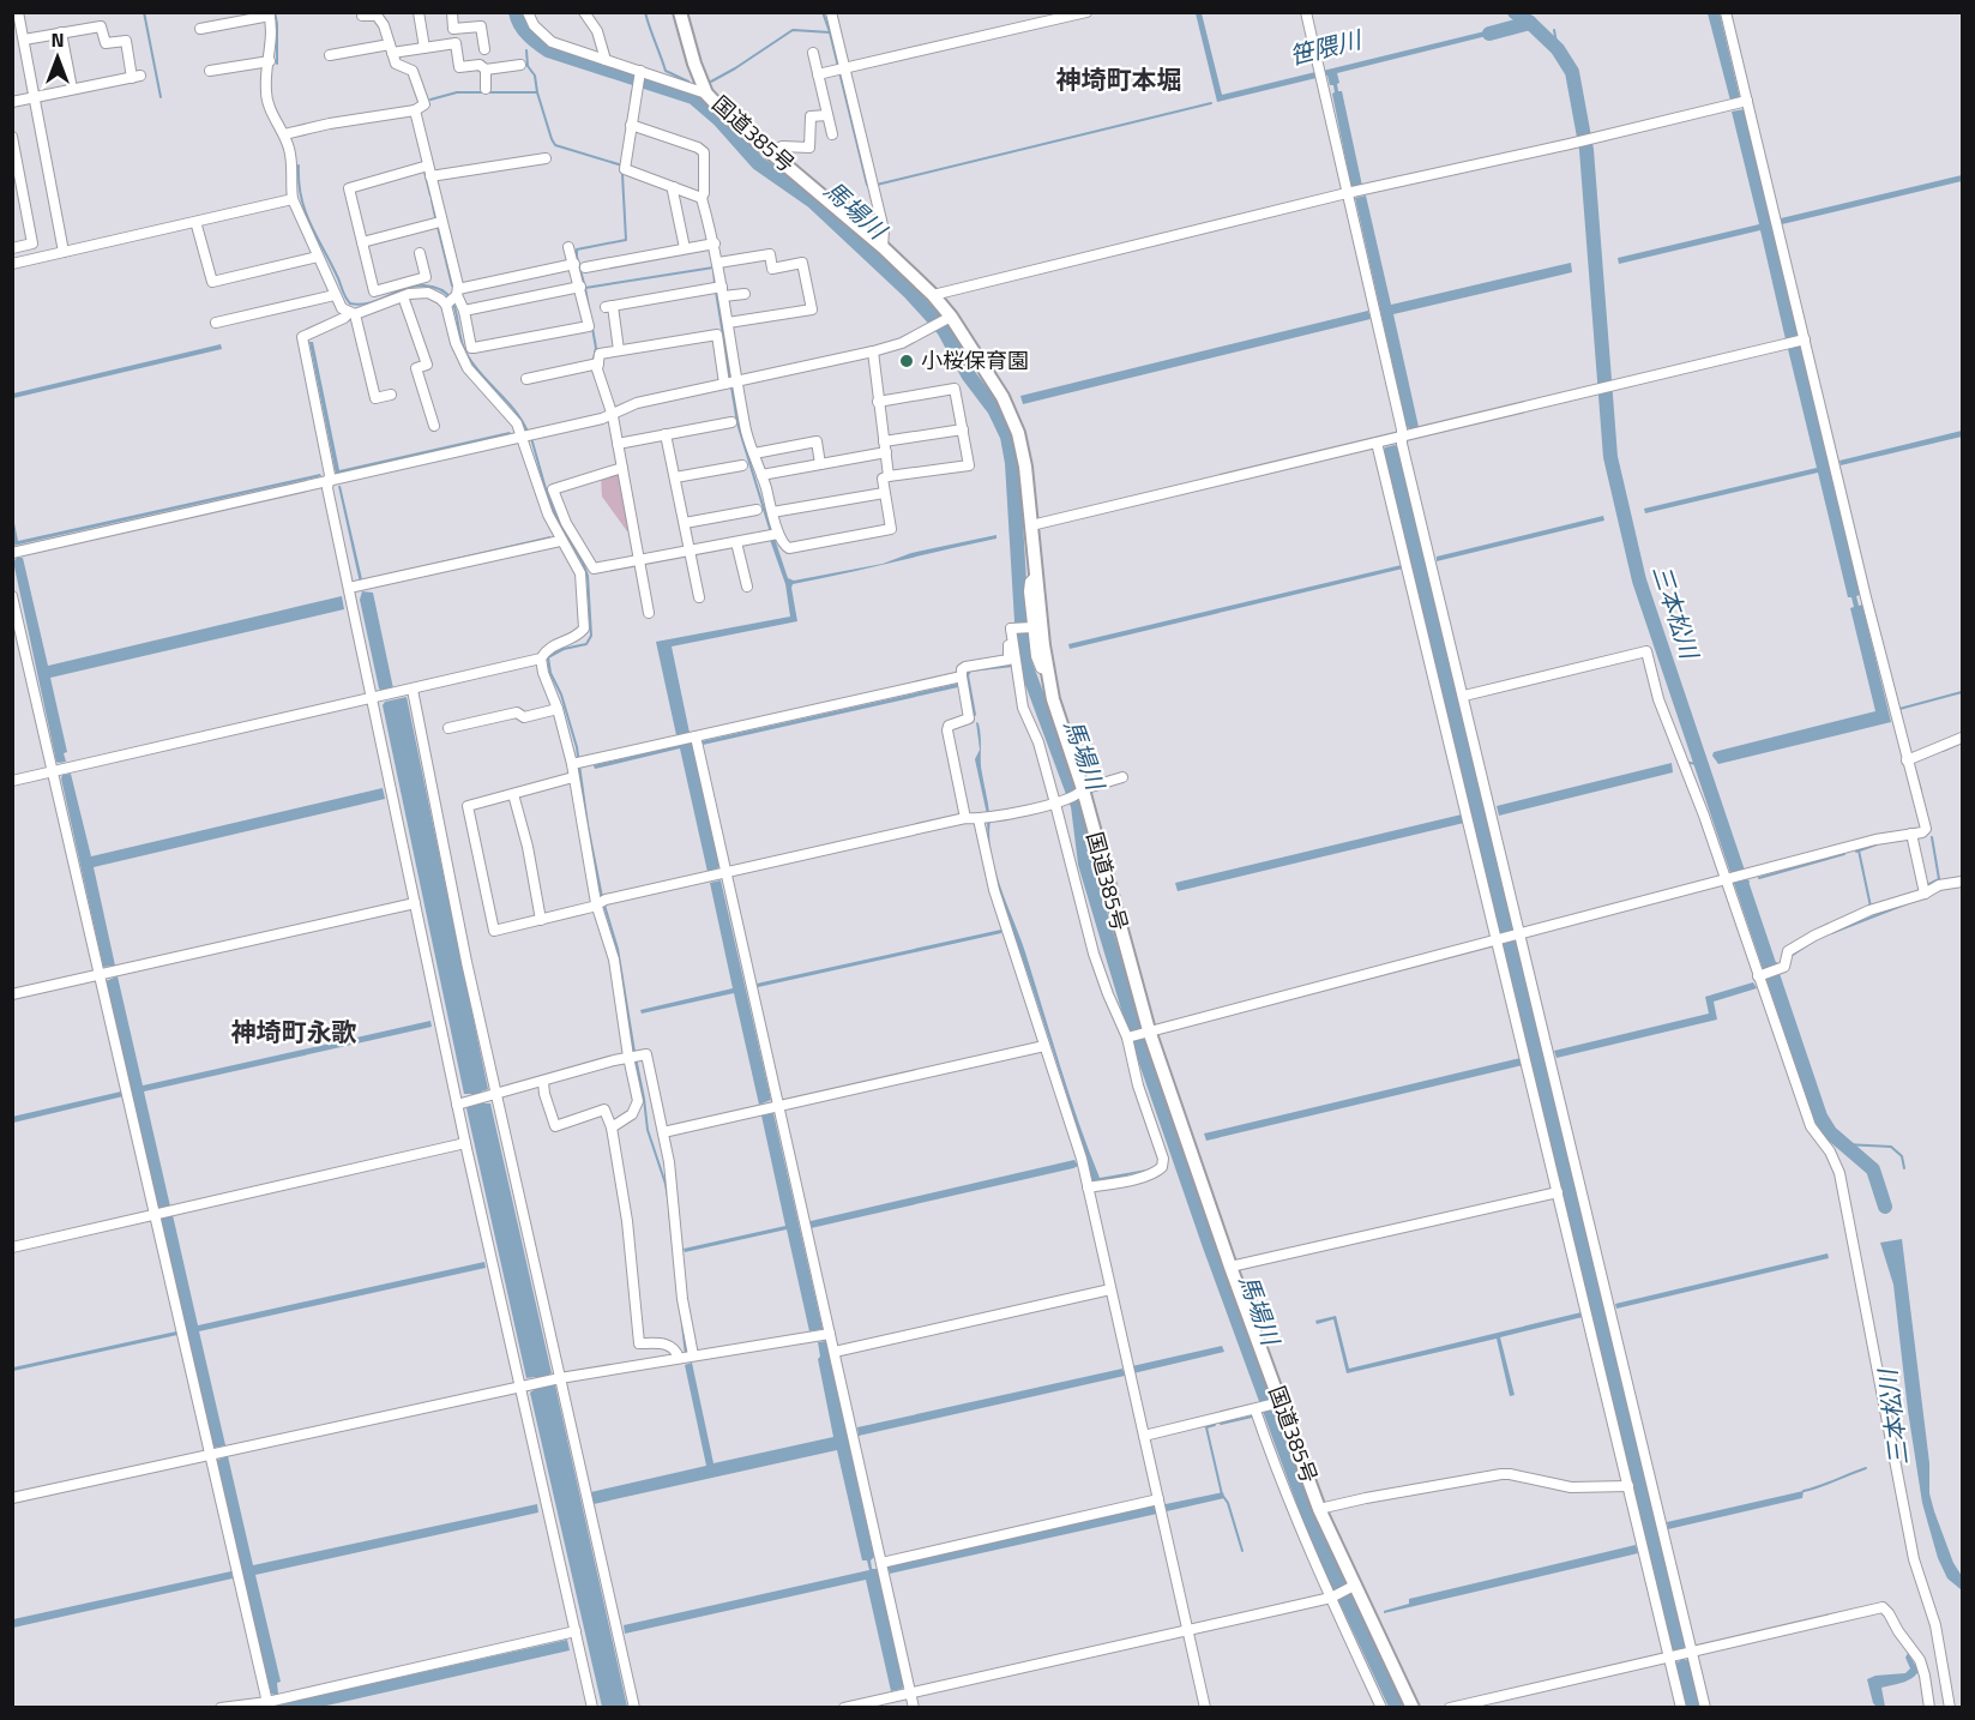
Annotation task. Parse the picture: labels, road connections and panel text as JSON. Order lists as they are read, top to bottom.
{
  "streets": {
    "highway": ["国道385号"]
  },
  "districts": ["神埼町本堀", "神埼町永歌"],
  "water": ["笹隈川", "馬場川", "三本松川"],
  "places": ["小桜保育園"],
  "north": "top"
}
